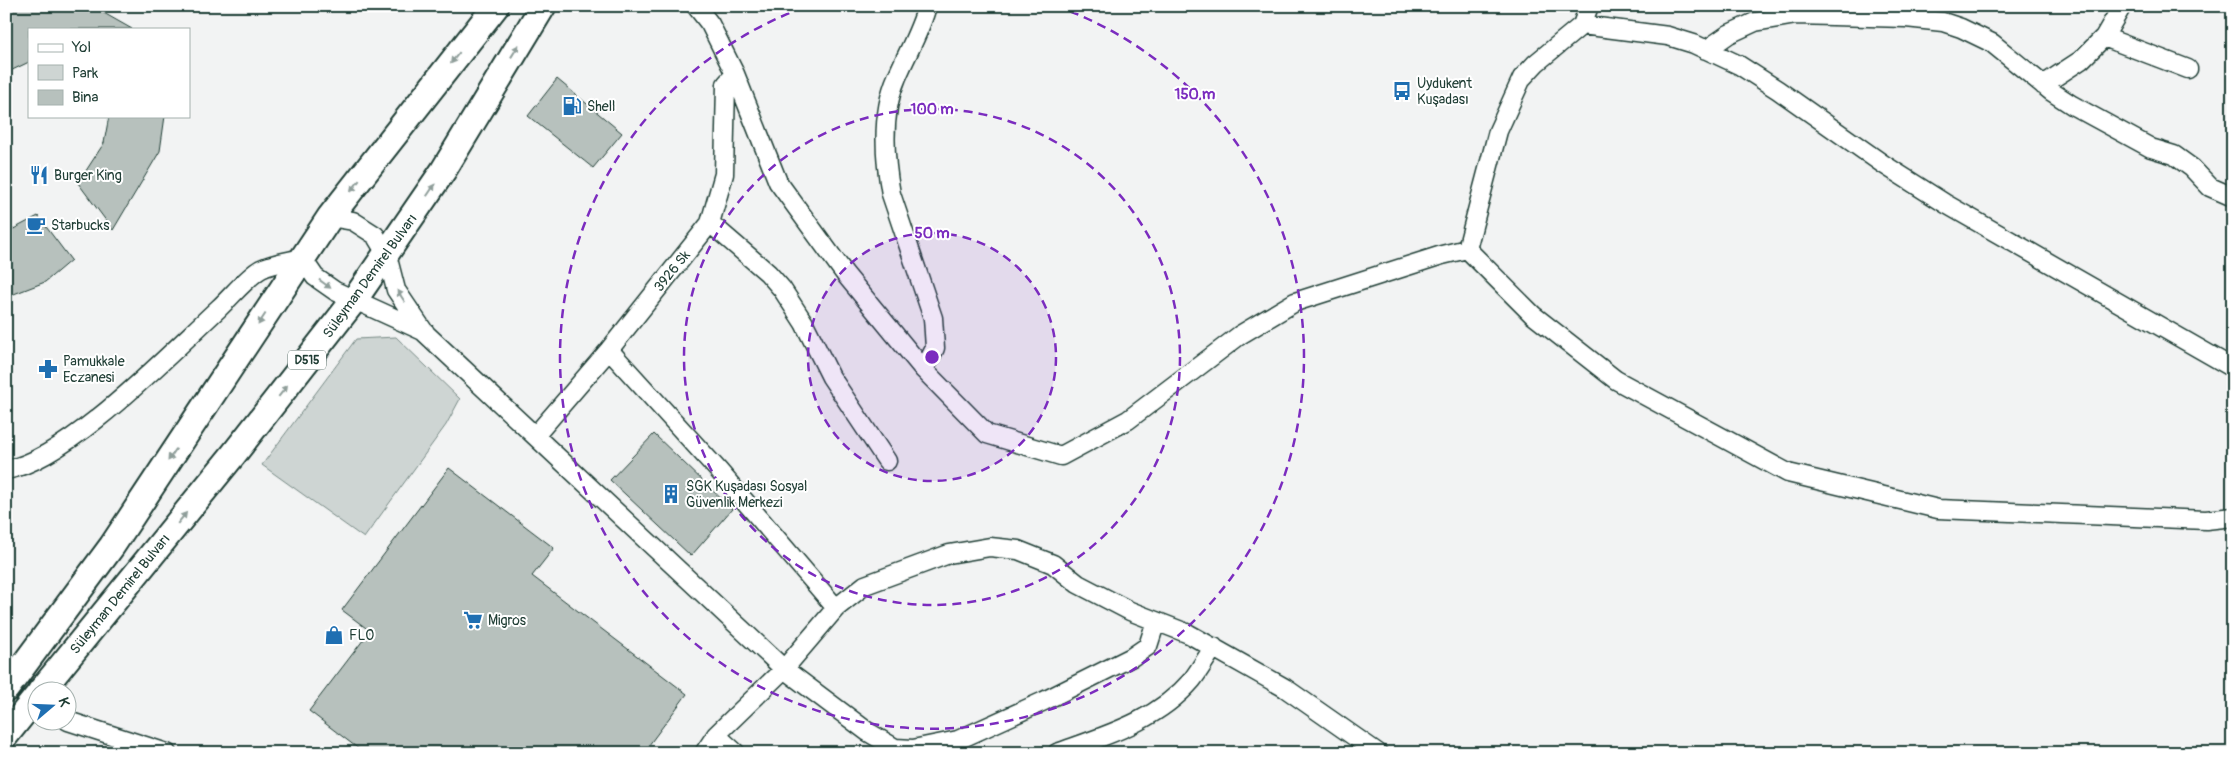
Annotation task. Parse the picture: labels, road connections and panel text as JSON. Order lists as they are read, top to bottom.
{
  "streets": {
    "highway": ["Süleyman Demirel Bulvarı", "D515"],
    "street": ["3926 Sk"]
  },
  "places": {
    "bus stop": ["Uydukent Kuşadası"],
    "fuel station": ["Shell"],
    "restaurant": ["Burger King"],
    "cafe": ["Starbucks"],
    "pharmacy": ["Pamukkale Eczanesi"],
    "building": ["SGK Kuşadası Sosyal Güvenlik Merkezi"],
    "supermarket": ["Migros"],
    "shop": ["FLO"]
  },
  "legend": ["Yol", "Park", "Bina"],
  "north": "right",
  "rings": ["150 m", "100 m", "50 m"]
}
